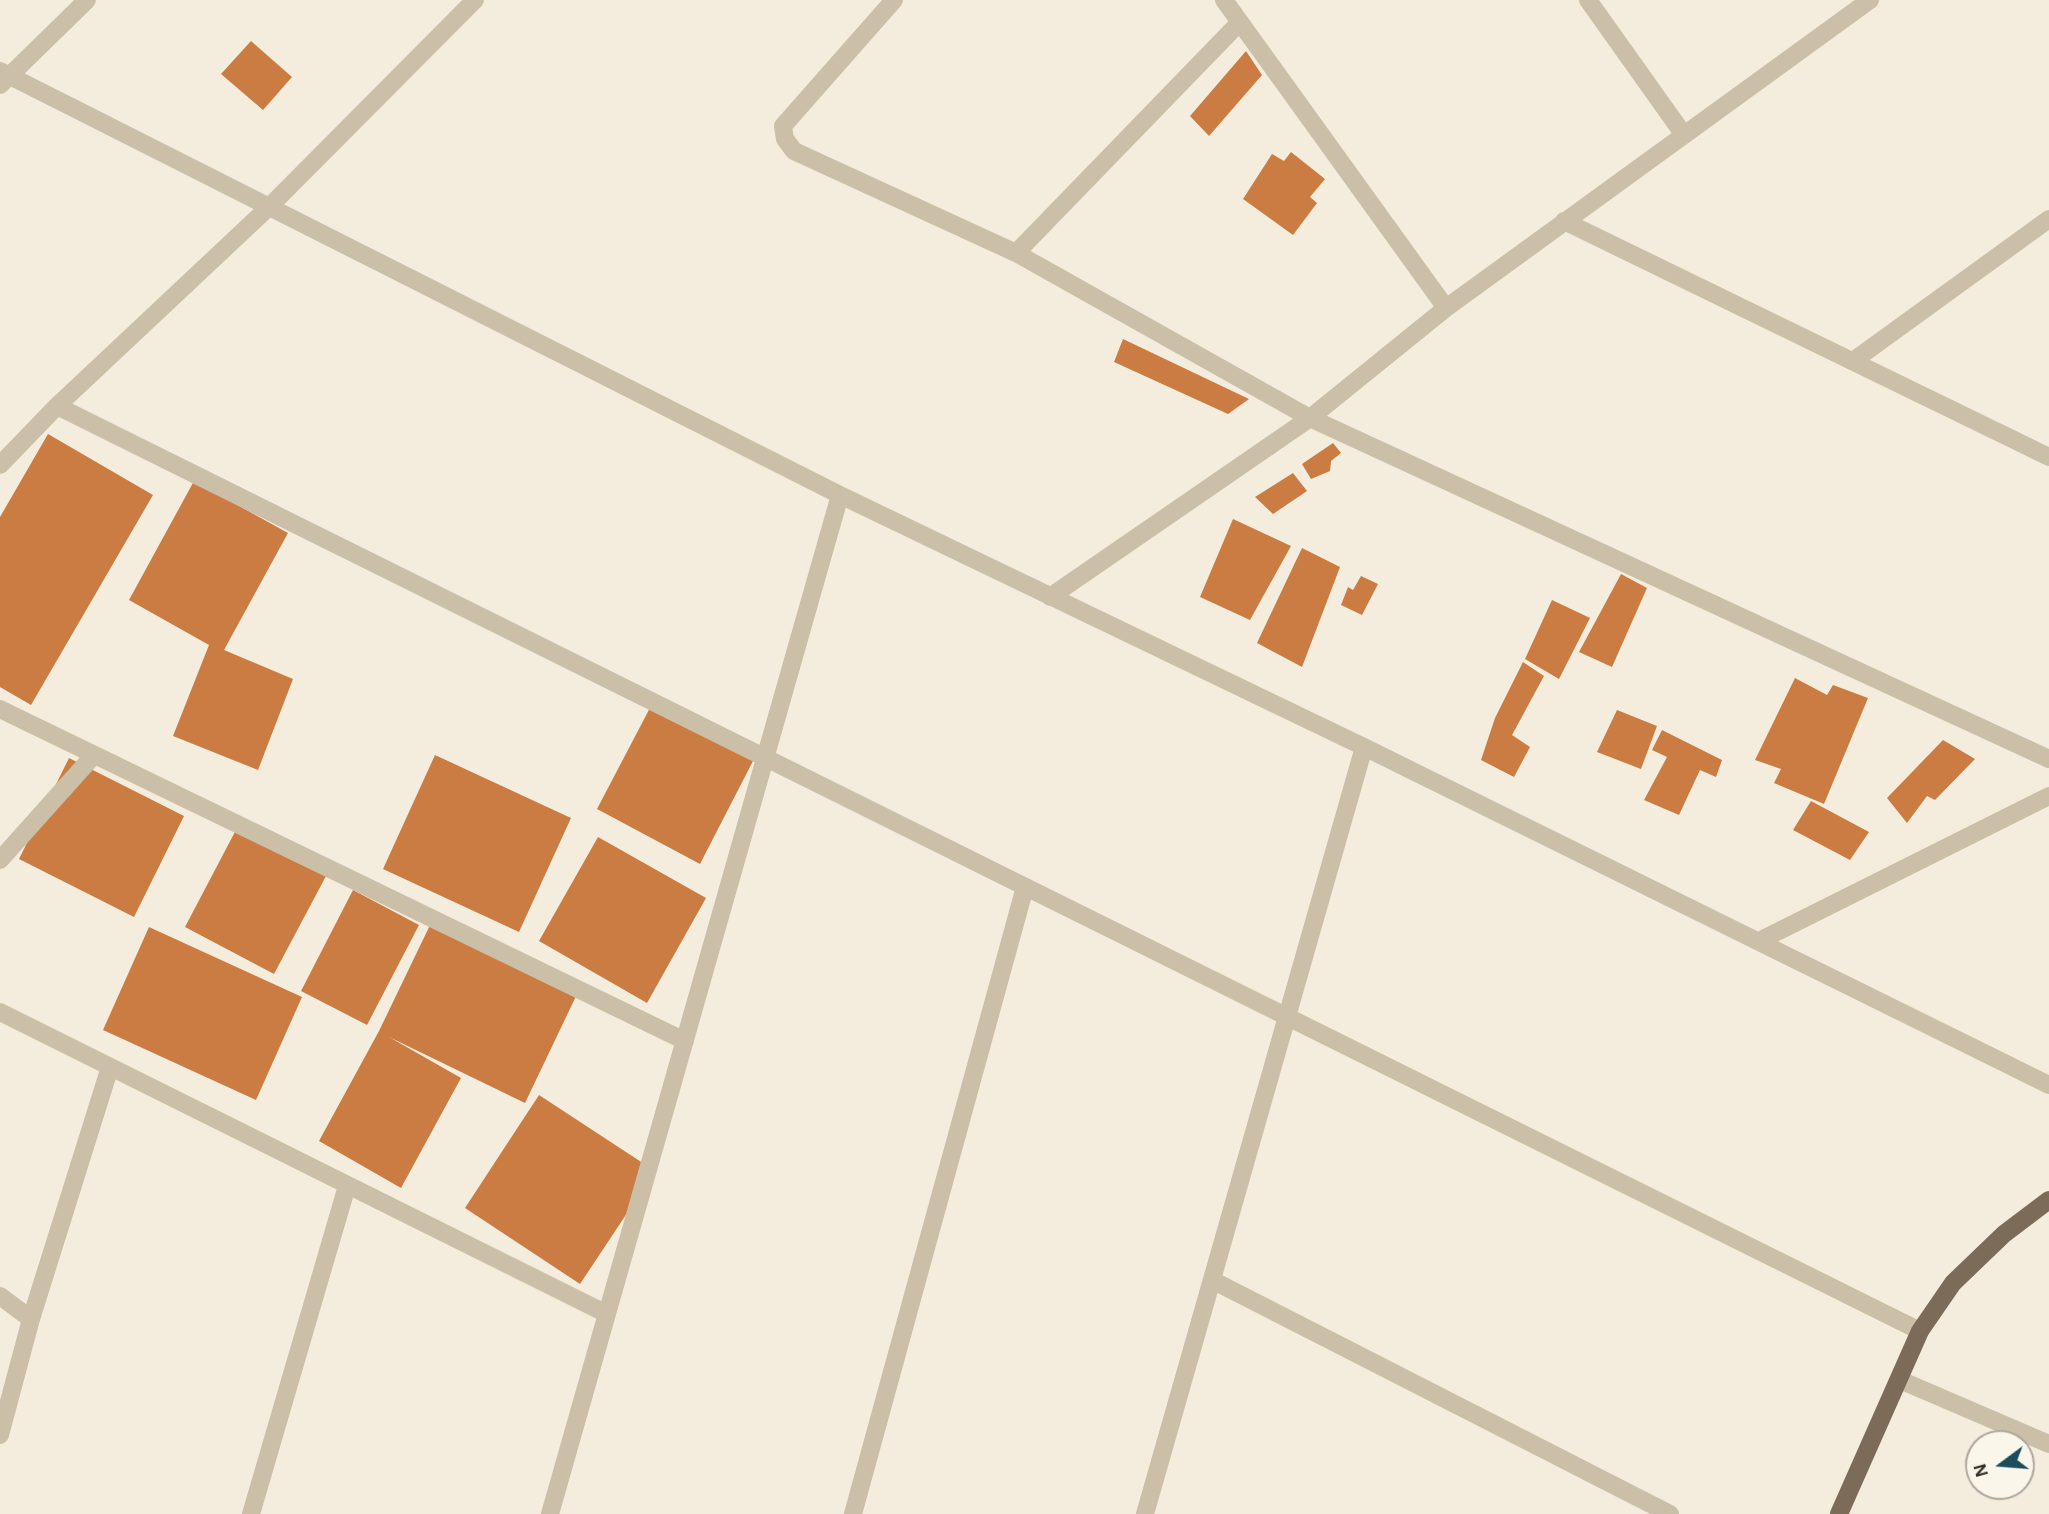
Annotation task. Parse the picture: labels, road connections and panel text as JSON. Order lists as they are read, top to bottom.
{
  "north": "left"
}
